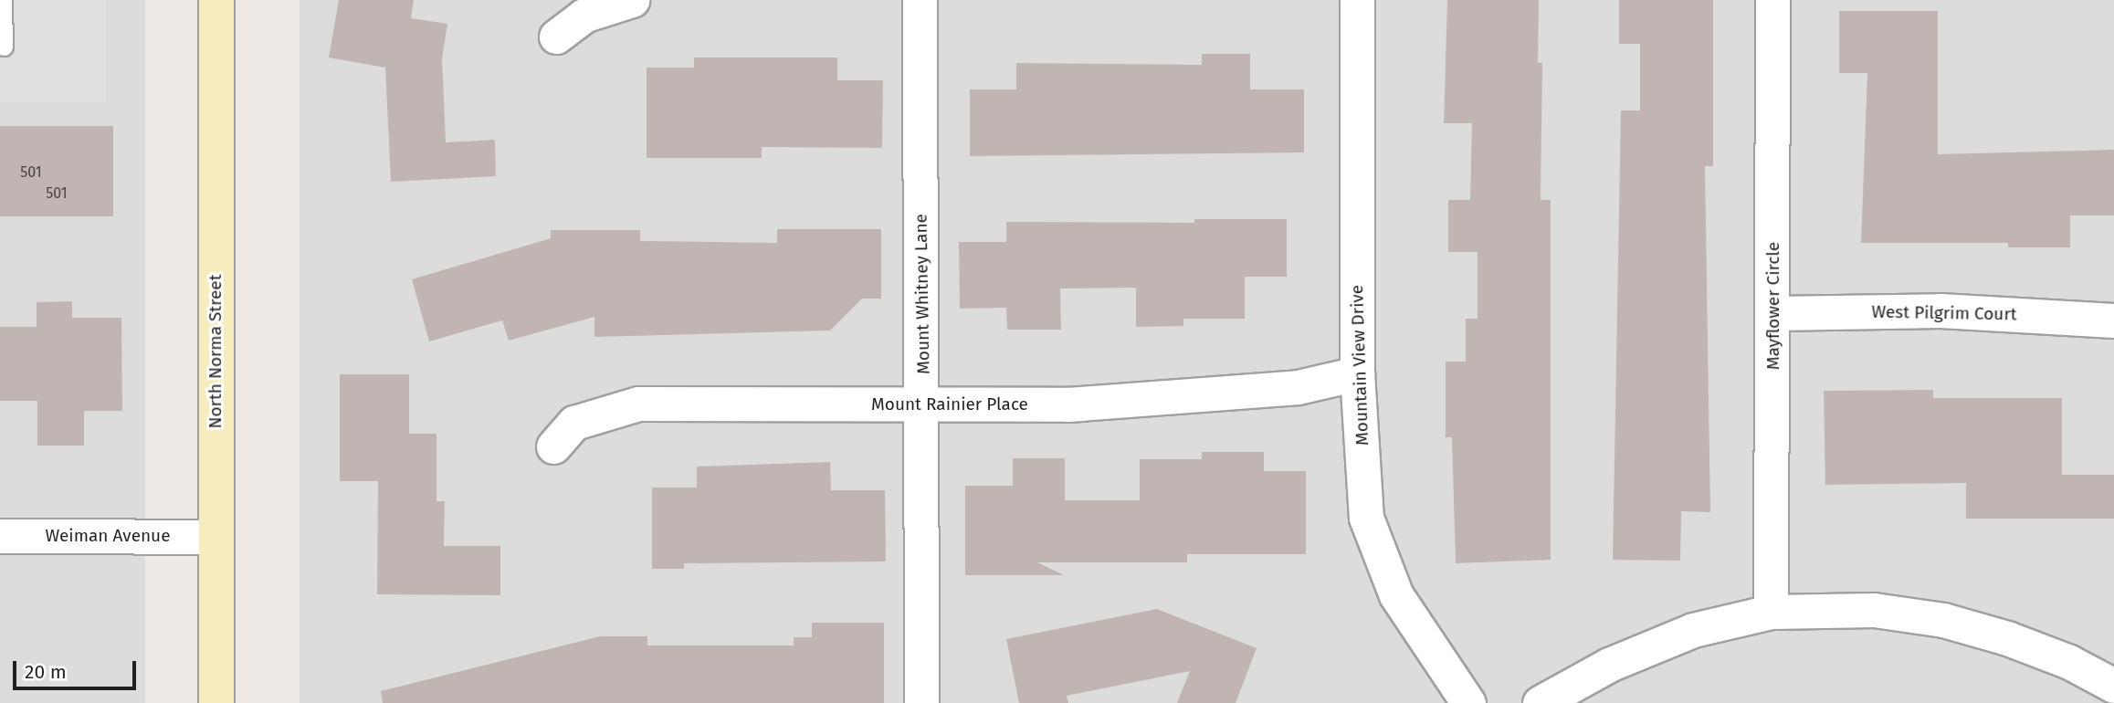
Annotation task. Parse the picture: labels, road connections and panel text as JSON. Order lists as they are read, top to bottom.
{
  "streets": {
    "street": [
      "Mount Whitney Lane",
      "Mayflower Circle",
      "West Pilgrim Court",
      "North Norma Street",
      "Mountain View Drive",
      "Mount Rainier Place",
      "Weiman Avenue"
    ]
  },
  "crossings": [
    ["Mount Whitney Lane", "Mount Rainier Place"],
    ["Mayflower Circle", "West Pilgrim Court"],
    ["North Norma Street", "Weiman Avenue"],
    ["Mountain View Drive", "Mount Rainier Place"]
  ],
  "house_numbers": ["501", "501"],
  "scale_bar": "20 m"
}
